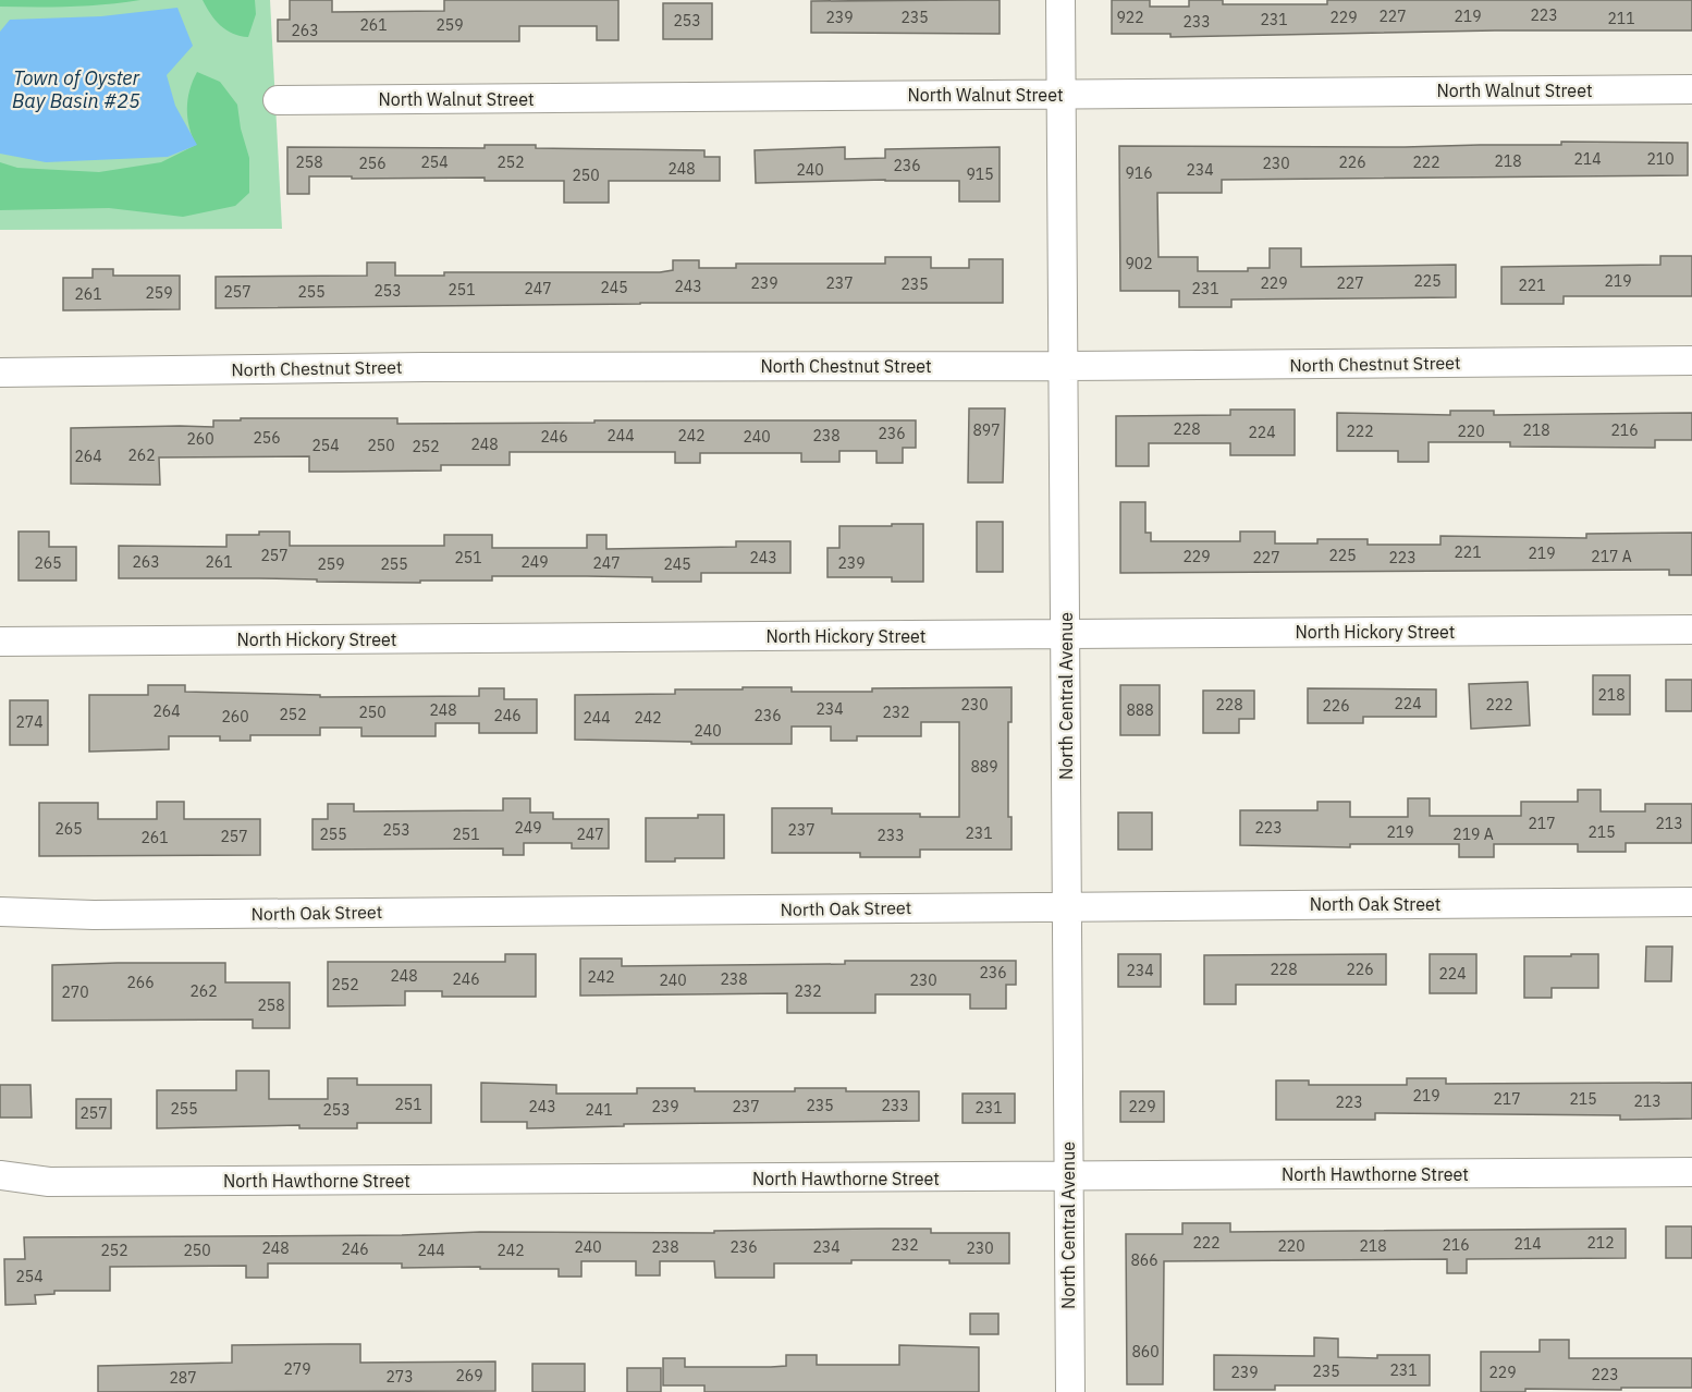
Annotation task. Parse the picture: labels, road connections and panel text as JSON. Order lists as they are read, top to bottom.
{
  "streets": {
    "street": [
      "North Walnut Street",
      "North Chestnut Street",
      "North Hickory Street",
      "North Central Avenue",
      "North Oak Street",
      "North Hawthorne Street"
    ]
  },
  "crossings": [
    ["North Walnut Street", "North Central Avenue"],
    ["North Chestnut Street", "North Central Avenue"],
    ["North Hickory Street", "North Central Avenue"],
    ["North Central Avenue", "North Oak Street"],
    ["North Central Avenue", "North Hawthorne Street"]
  ],
  "water": ["Town of Oyster Bay Basin #25"],
  "house_numbers": [
    "223",
    "227",
    "219",
    "239",
    "235",
    "922",
    "229",
    "211",
    "231",
    "253",
    "233",
    "261",
    "259",
    "263",
    "214",
    "210",
    "218",
    "258",
    "254",
    "252",
    "226",
    "222",
    "256",
    "230",
    "236",
    "248",
    "240",
    "234",
    "916",
    "915",
    "250",
    "902",
    "225",
    "219",
    "239",
    "237",
    "229",
    "227",
    "235",
    "221",
    "243",
    "245",
    "247",
    "231",
    "251",
    "253",
    "257",
    "255",
    "259",
    "261",
    "228",
    "897",
    "218",
    "216",
    "222",
    "220",
    "224",
    "236",
    "244",
    "242",
    "238",
    "246",
    "240",
    "256",
    "260",
    "248",
    "254",
    "250",
    "252",
    "262",
    "264",
    "221",
    "219",
    "257",
    "225",
    "229",
    "217 A",
    "251",
    "243",
    "227",
    "223",
    "263",
    "261",
    "249",
    "265",
    "247",
    "239",
    "259",
    "255",
    "245",
    "218",
    "224",
    "230",
    "228",
    "222",
    "226",
    "234",
    "248",
    "888",
    "264",
    "250",
    "232",
    "252",
    "246",
    "236",
    "260",
    "244",
    "242",
    "274",
    "240",
    "889",
    "217",
    "213",
    "249",
    "223",
    "265",
    "253",
    "237",
    "219",
    "215",
    "231",
    "255",
    "251",
    "247",
    "219 A",
    "233",
    "257",
    "261",
    "228",
    "226",
    "234",
    "236",
    "224",
    "248",
    "242",
    "246",
    "238",
    "240",
    "230",
    "266",
    "252",
    "262",
    "232",
    "270",
    "258",
    "219",
    "217",
    "215",
    "213",
    "223",
    "251",
    "235",
    "233",
    "243",
    "239",
    "237",
    "229",
    "231",
    "255",
    "253",
    "241",
    "257",
    "222",
    "212",
    "214",
    "232",
    "216",
    "220",
    "218",
    "240",
    "238",
    "236",
    "234",
    "248",
    "230",
    "246",
    "252",
    "250",
    "244",
    "242",
    "866",
    "254",
    "860",
    "279",
    "231",
    "235",
    "239",
    "229",
    "223",
    "269",
    "273",
    "287"
  ]
}
